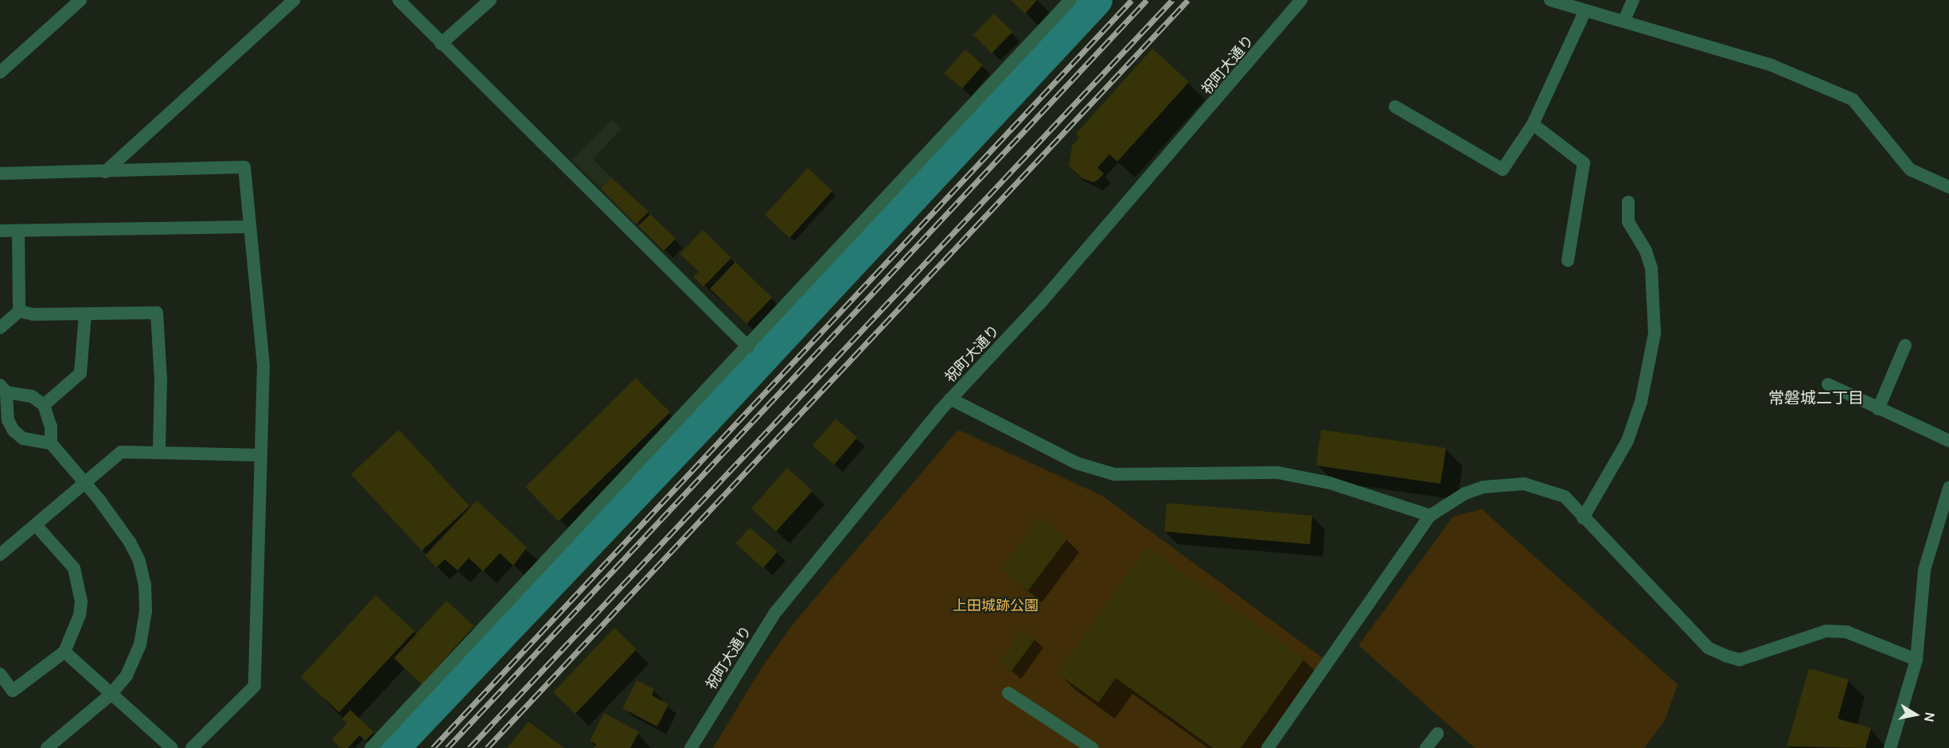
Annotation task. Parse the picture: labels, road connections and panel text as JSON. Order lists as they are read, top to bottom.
{
  "streets": {
    "street": ["祝町大通り"]
  },
  "districts": ["常磐城二丁目"],
  "parks": ["上田城跡公園"],
  "north": "right"
}
